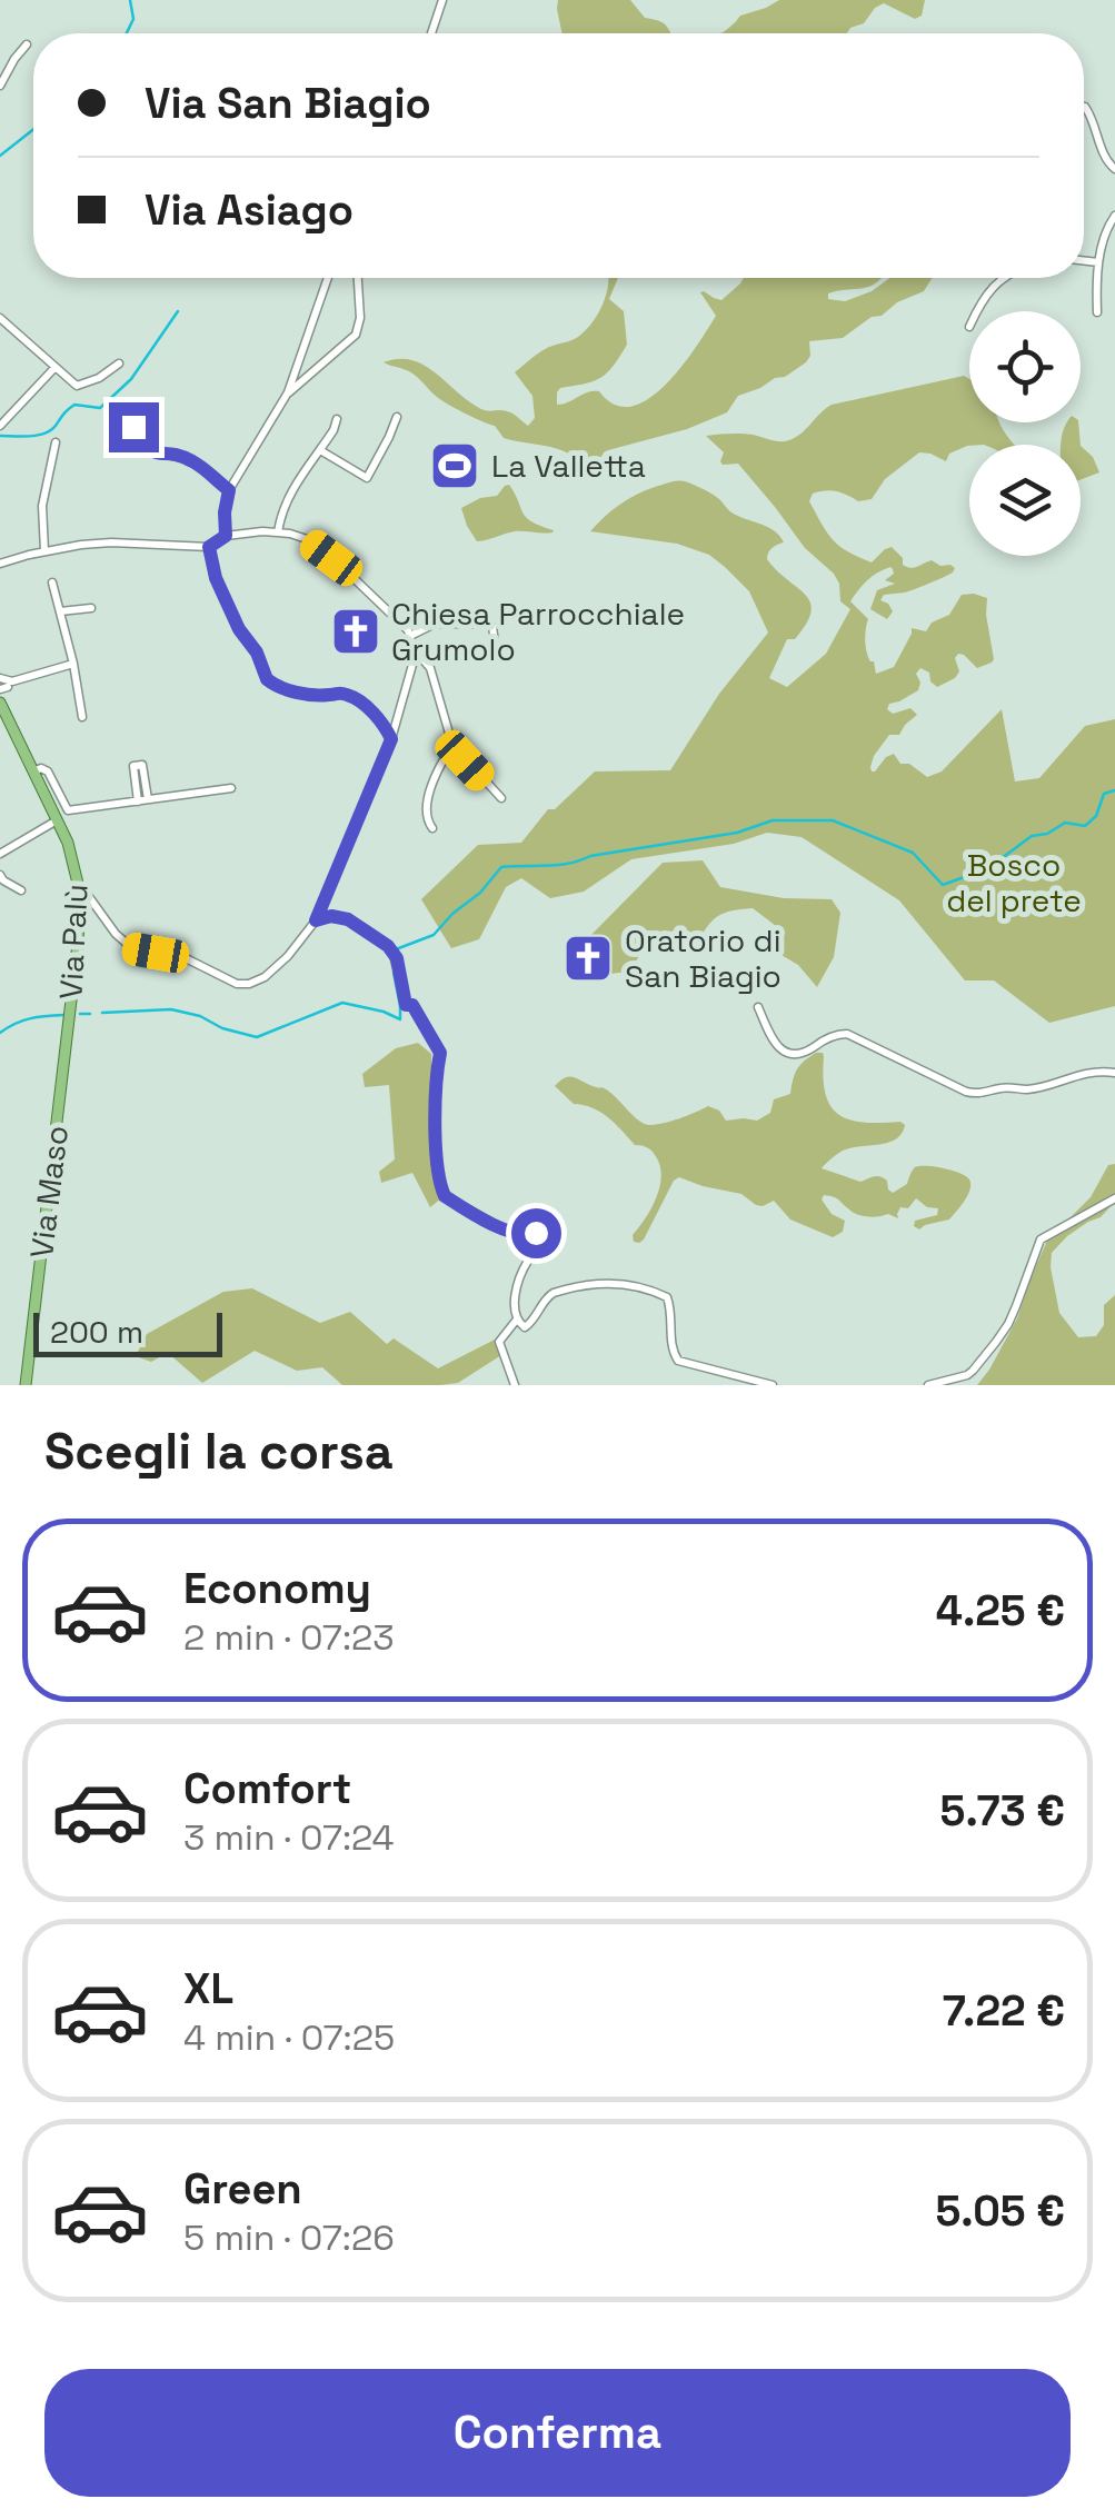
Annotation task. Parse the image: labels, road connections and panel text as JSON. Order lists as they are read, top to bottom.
{
  "streets": {
    "main road": ["Via Palù", "Via Maso"]
  },
  "crossings": [
    ["Via Palù", "Via Maso"]
  ],
  "parks": ["Bosco del prete"],
  "places": {
    "sports": ["La Valletta"],
    "church": ["Chiesa Parrocchiale Grumolo", "Oratorio di San Biagio"]
  },
  "scale_bar": "200 m",
  "page": {
    "banner": ["Via San Biagio", "Via Asiago"],
    "scale": "200 m",
    "heading": "Scegli la corsa",
    "list": [
      {
        "name": "Economy",
        "note": "2 min · 07:23",
        "value": "4.25 €"
      },
      {
        "name": "Comfort",
        "note": "3 min · 07:24",
        "value": "5.73 €"
      },
      {
        "name": "XL",
        "note": "4 min · 07:25",
        "value": "7.22 €"
      },
      {
        "name": "Green",
        "note": "5 min · 07:26",
        "value": "5.05 €"
      }
    ],
    "buttons": "Conferma"
  }
}
